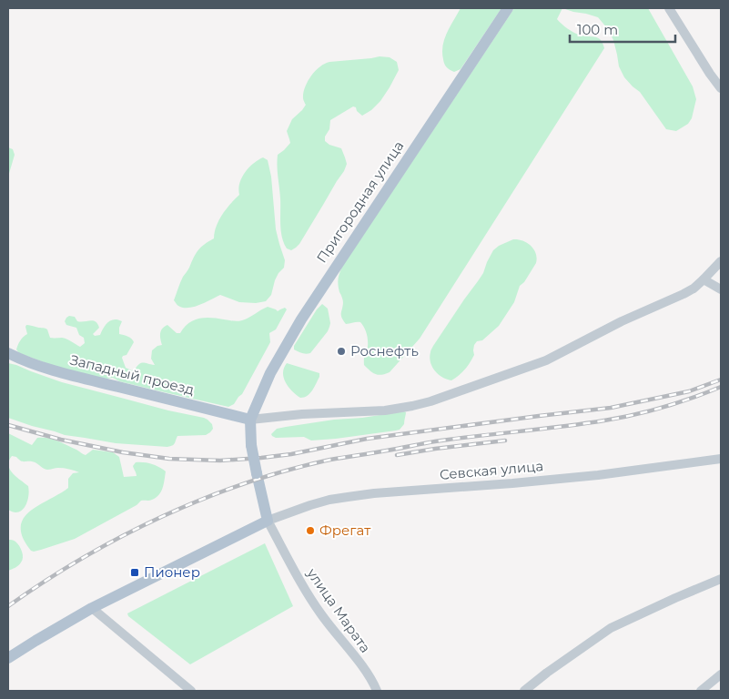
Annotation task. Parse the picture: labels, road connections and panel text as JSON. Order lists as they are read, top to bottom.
{
  "streets": {
    "main road": ["Пригородная улица", "Западный проезд"],
    "street": ["Севская улица", "улица Марата"]
  },
  "crossings": [
    ["Пригородная улица", "Западный проезд"],
    ["Севская улица", "улица Марата"]
  ],
  "places": {
    "other": ["Роснефть", "Фрегат"],
    "transit": ["Пионер"]
  },
  "scale_bar": "100 m"
}
